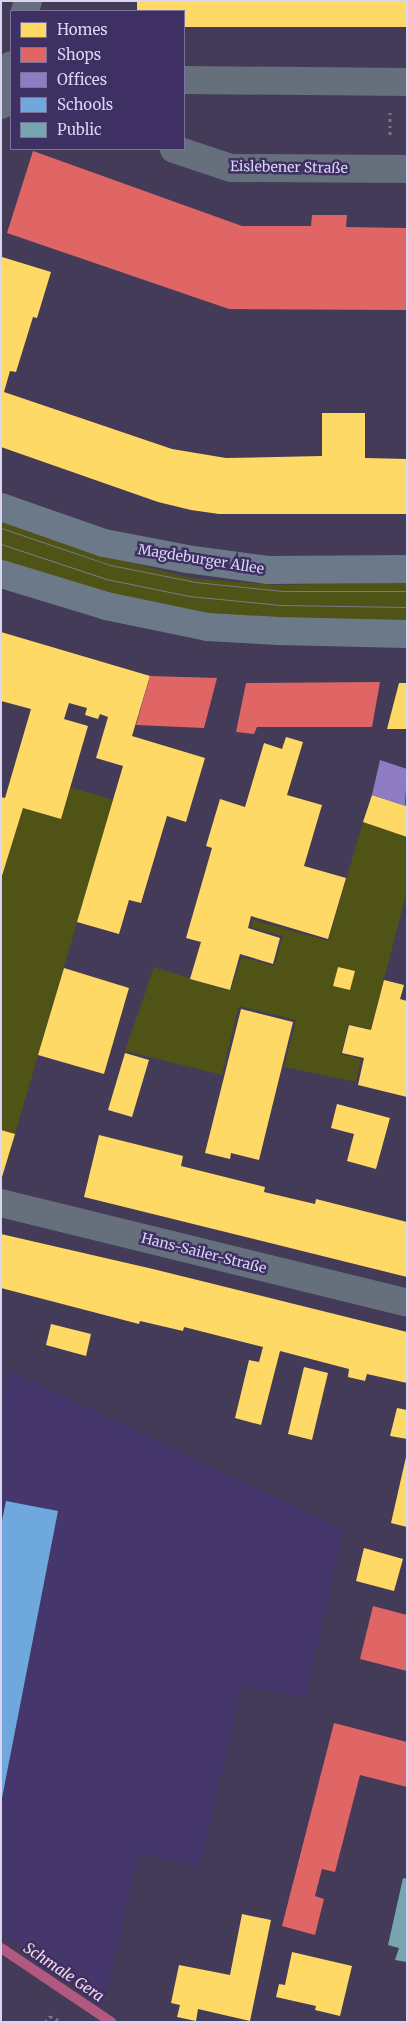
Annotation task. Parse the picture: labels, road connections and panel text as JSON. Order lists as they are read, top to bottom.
{
  "streets": {
    "main road": ["Magdeburger Allee"],
    "street": ["Eislebener Straße", "Hans-Sailer-Straße"]
  },
  "water": ["Schmale Gera"],
  "legend": [
    "Homes",
    "Shops",
    "Offices",
    "Schools",
    "Public"
  ]
}
